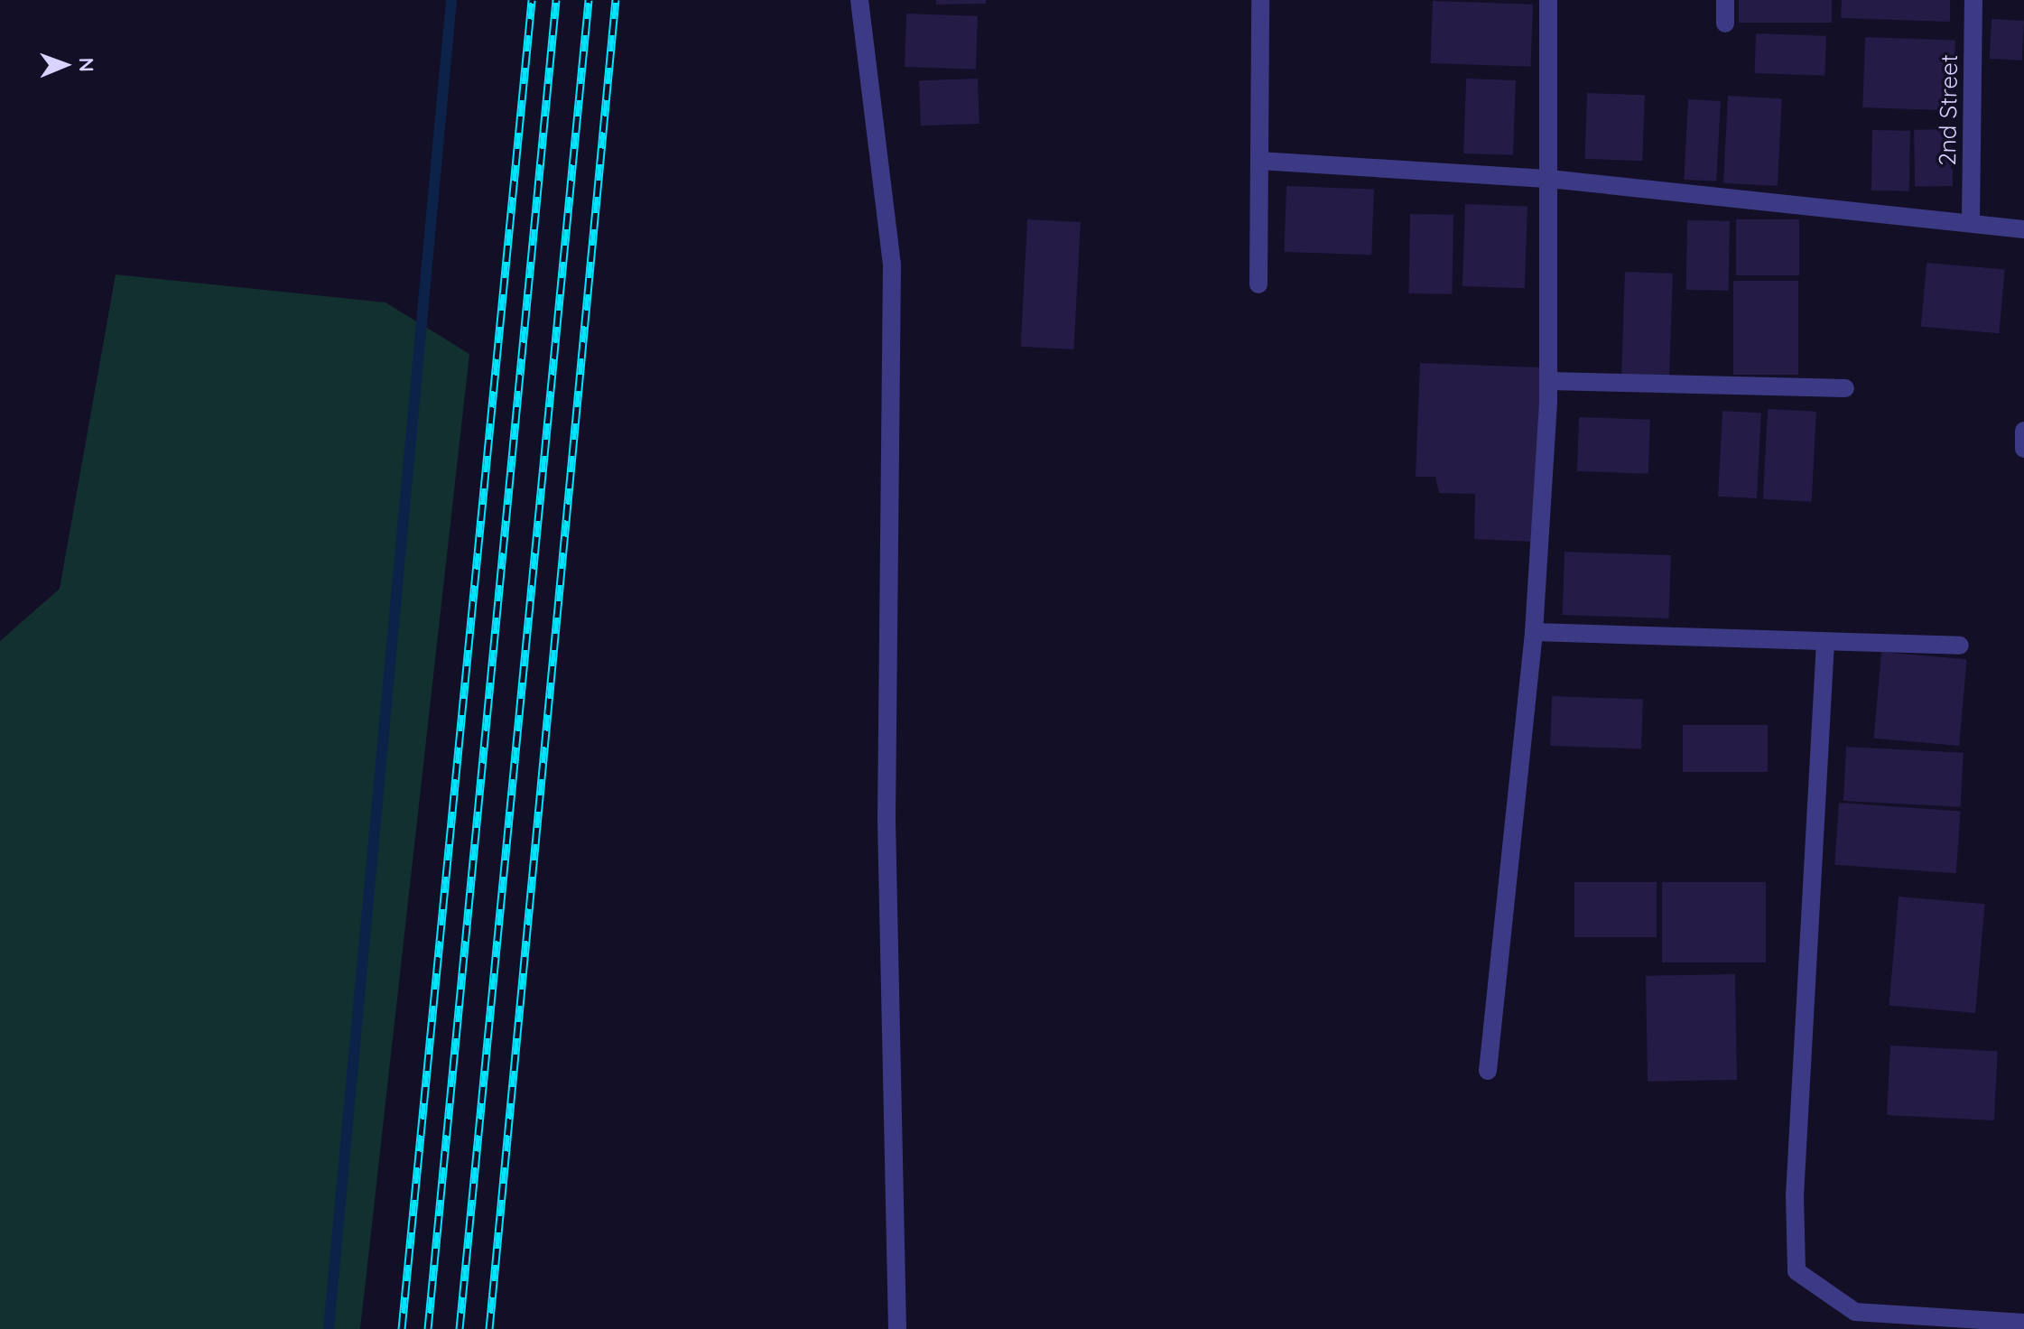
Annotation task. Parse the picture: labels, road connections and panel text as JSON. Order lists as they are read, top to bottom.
{
  "streets": {
    "street": ["2nd Street"]
  },
  "north": "right"
}
